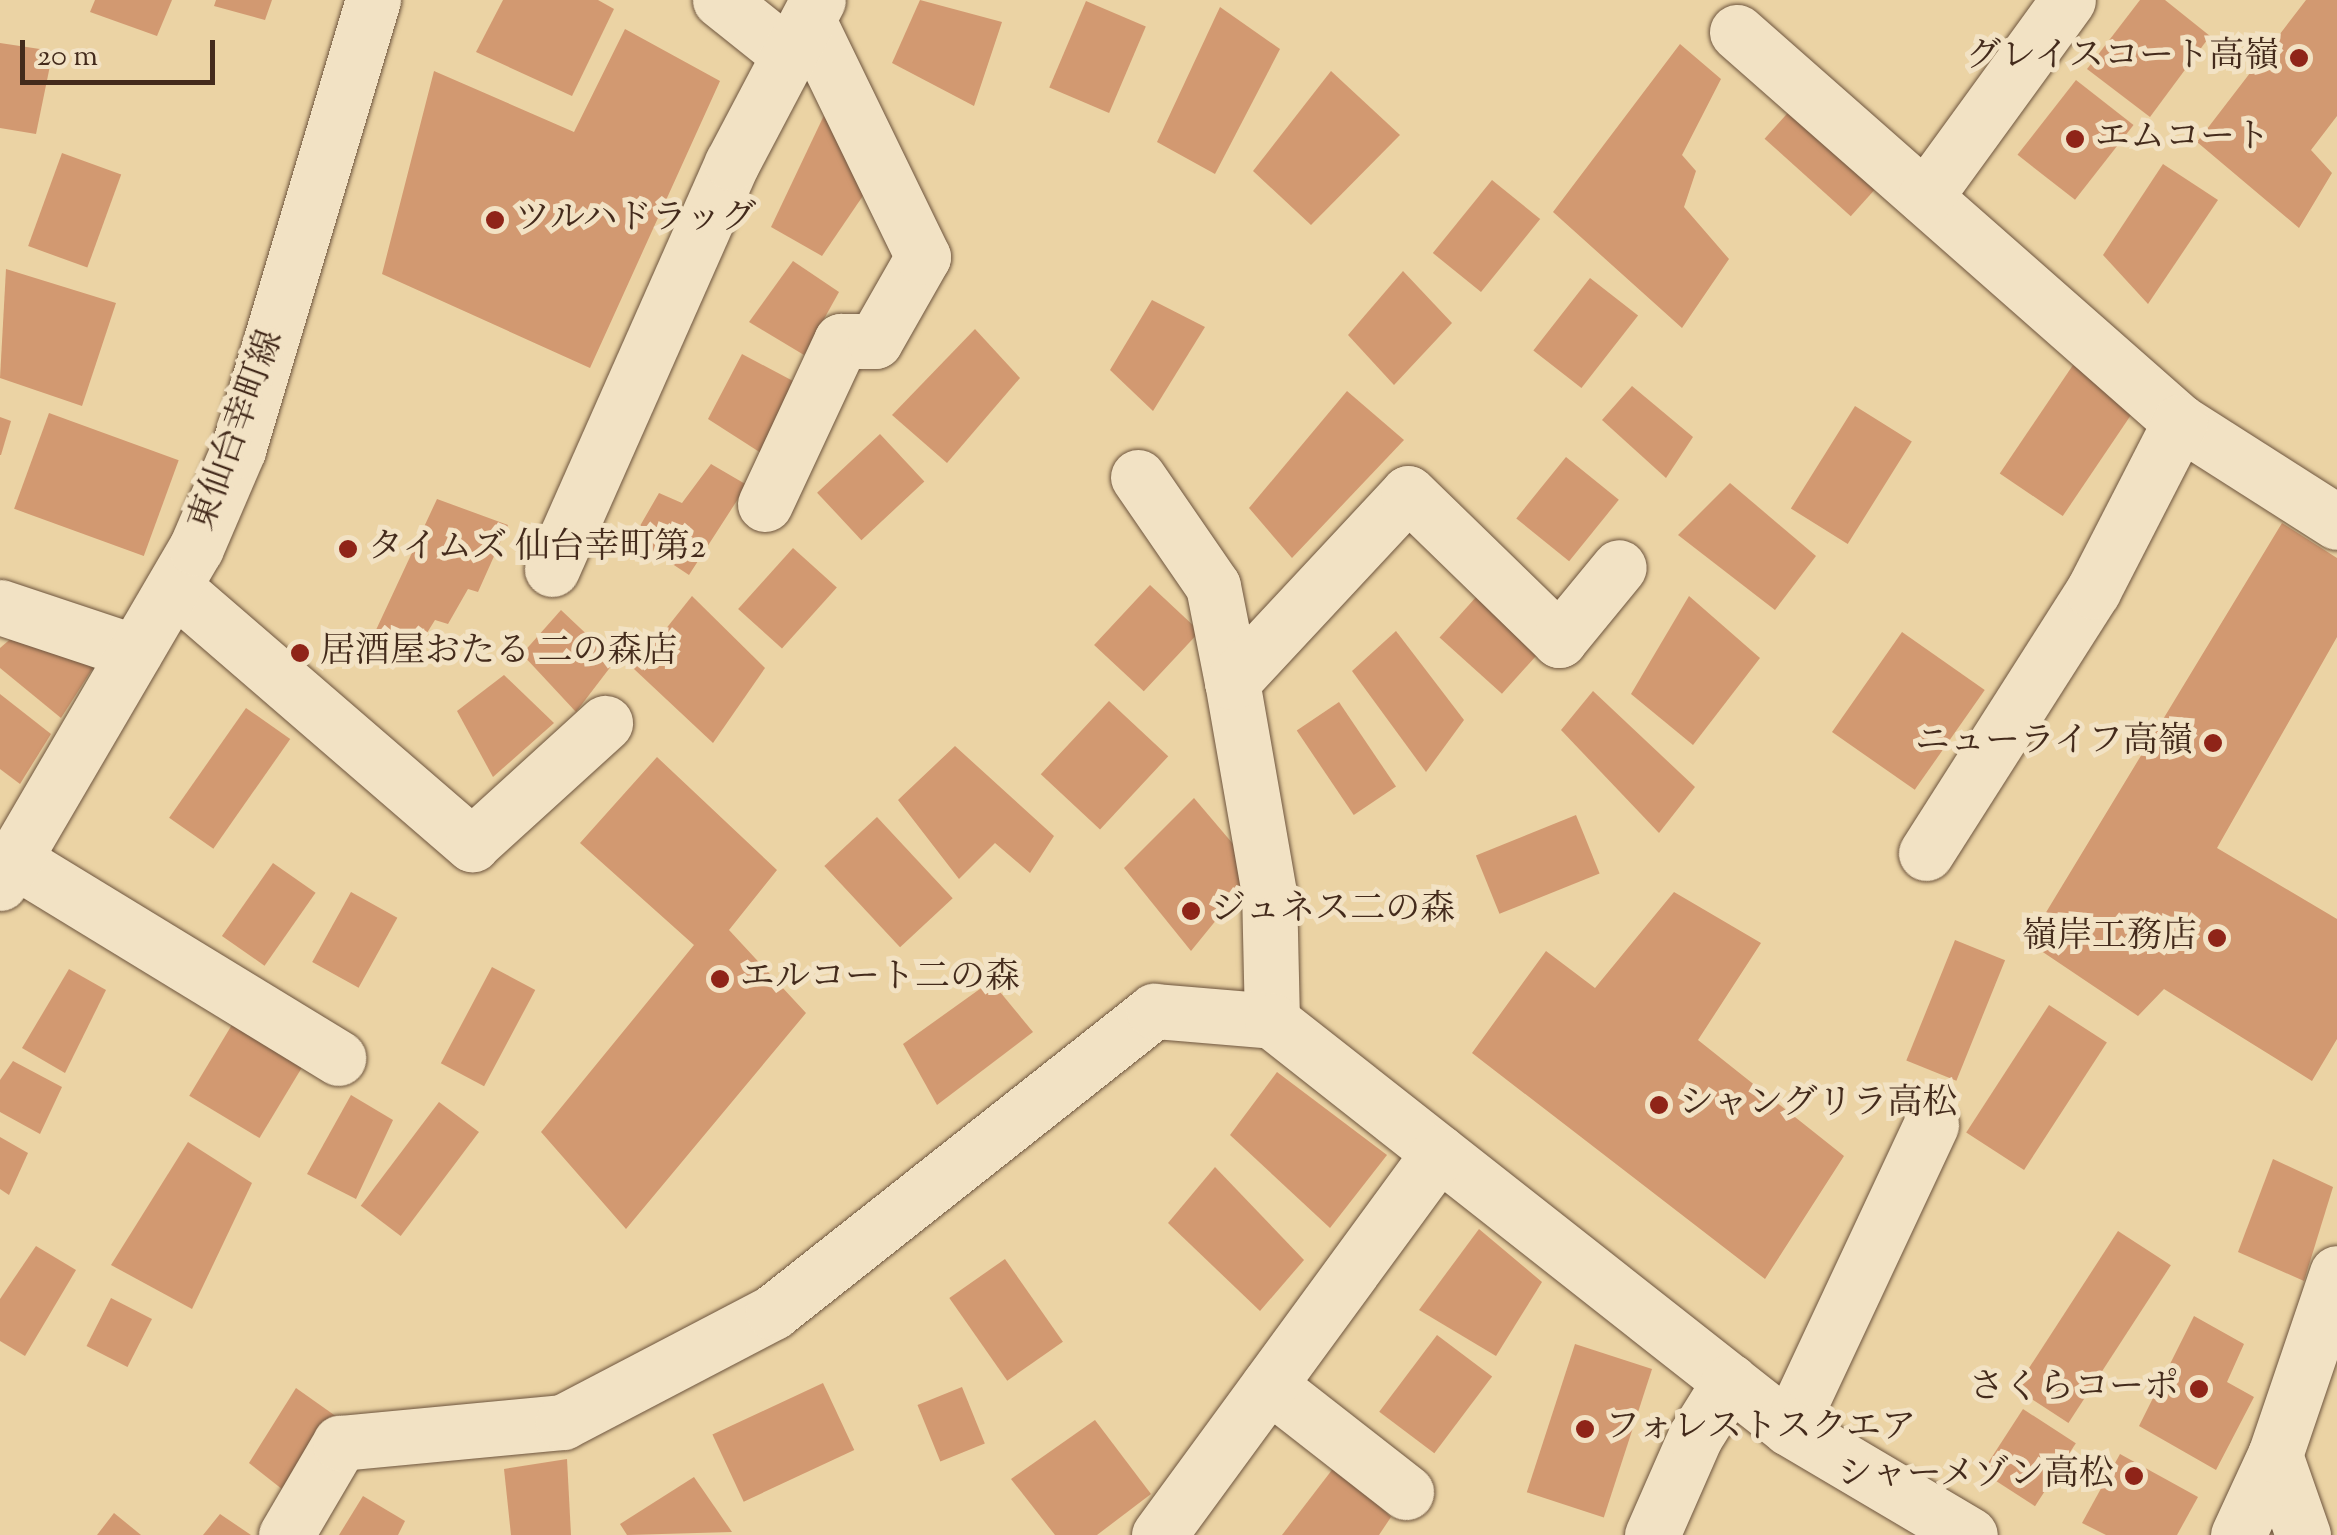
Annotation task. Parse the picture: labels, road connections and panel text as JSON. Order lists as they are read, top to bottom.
{
  "streets": {
    "street": ["東仙台幸町線"]
  },
  "places": [
    "グレイスコート高嶺",
    "エムコート",
    "ツルハドラッグ",
    "タイムズ 仙台幸町第2",
    "居酒屋おたる 二の森店",
    "ニューライフ高嶺",
    "ジュネス二の森",
    "嶺岸工務店",
    "エルコート二の森",
    "シャングリラ高松",
    "さくらコーポ",
    "フォレストスクエア",
    "シャーメゾン高松"
  ],
  "scale_bar": "20 m"
}
